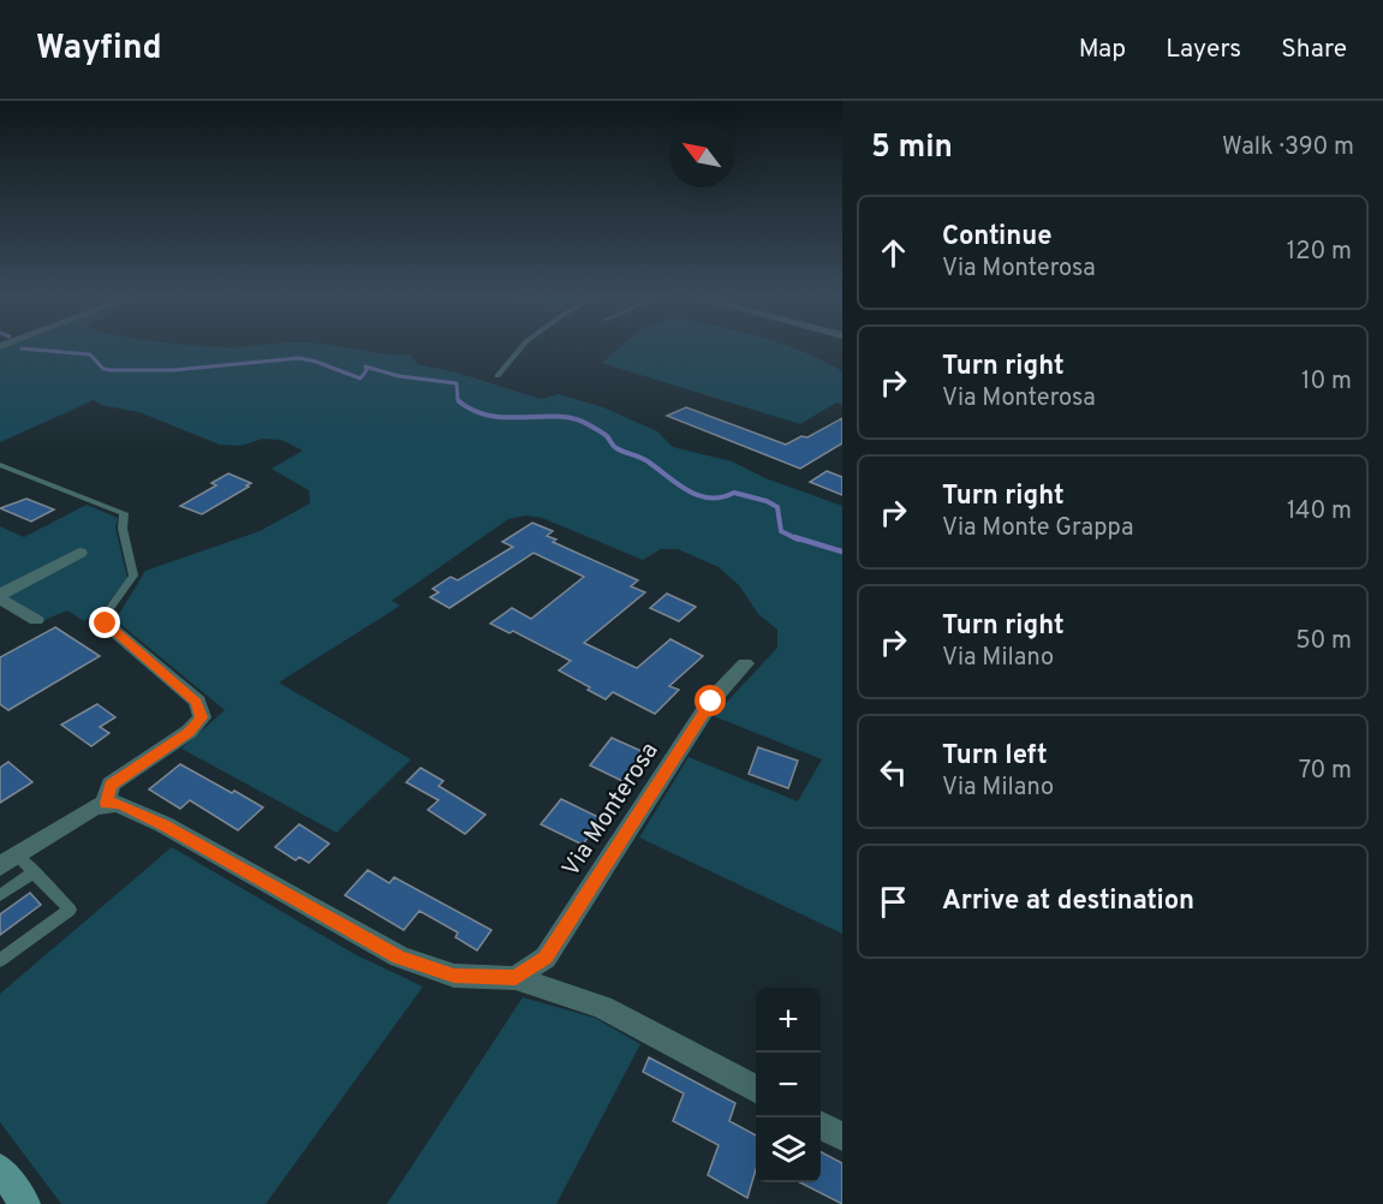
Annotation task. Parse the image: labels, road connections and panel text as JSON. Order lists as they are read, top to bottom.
{
  "streets": {
    "street": ["Via Monterosa"]
  },
  "north": "top left",
  "page": {
    "header": "Wayfind",
    "nav": ["Map", "Layers", "Share"],
    "heading": ["5 min", "Walk · 390 m"],
    "list": [
      ["Continue", "Via Monterosa", "120 m"],
      ["Turn right", "Via Monterosa", "10 m"],
      ["Turn right", "Via Monte Grappa", "140 m"],
      ["Turn right", "Via Milano", "50 m"],
      ["Turn left", "Via Milano", "70 m"],
      "Arrive at destination"
    ],
    "map_buttons": ["+", "−"]
  }
}
